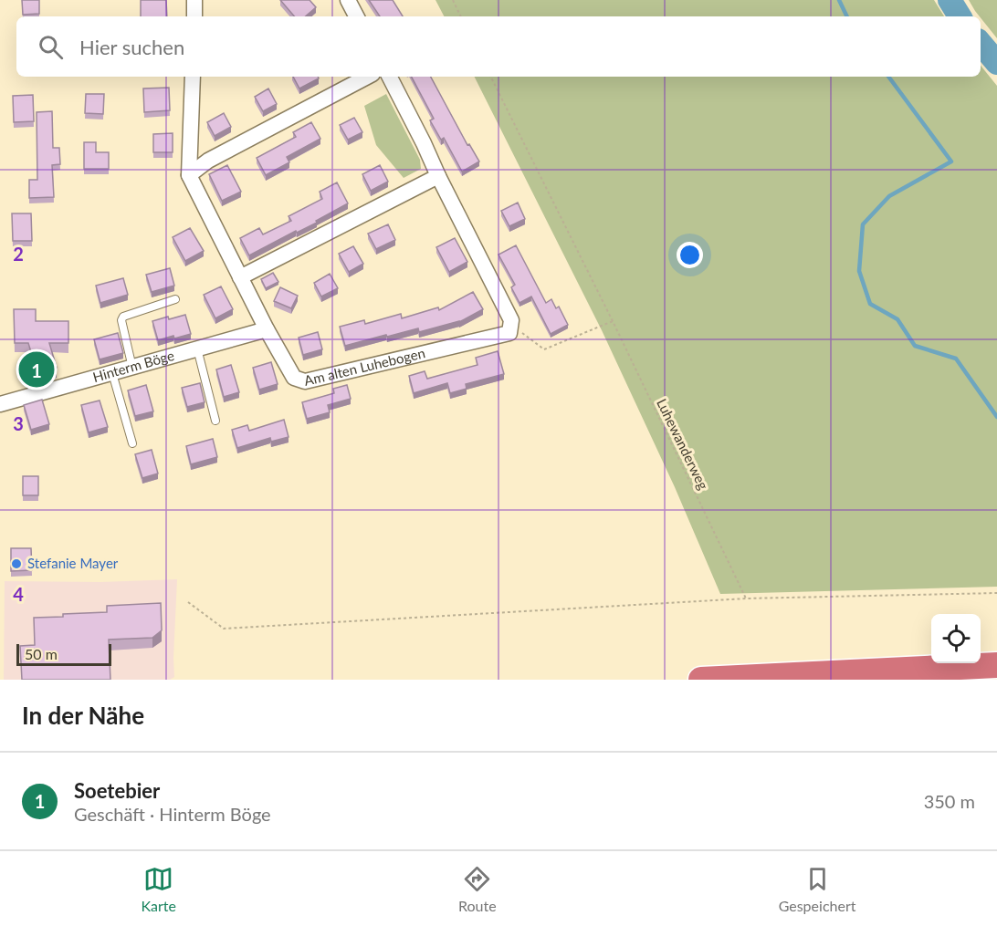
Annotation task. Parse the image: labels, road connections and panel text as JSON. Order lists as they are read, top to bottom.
{
  "streets": {
    "street": ["Am alten Luhebogen", "Hinterm Böge"],
    "path": ["Luhewanderweg"]
  },
  "crossings": [
    ["Am alten Luhebogen", "Hinterm Böge"]
  ],
  "places": ["Stefanie Mayer"],
  "scale_bar": "50 m",
  "page": {
    "search": "Hier suchen",
    "pins": "1",
    "scale": "50 m",
    "heading": "In der Nähe",
    "list": [
      {
        "mark": "1",
        "name": "Soetebier",
        "note": "Geschäft · Hinterm Böge",
        "value": "350 m"
      }
    ],
    "nav": ["Karte", "Route", "Gespeichert"]
  },
  "grid": {
    "rows": ["2", "3", "4"]
  }
}
